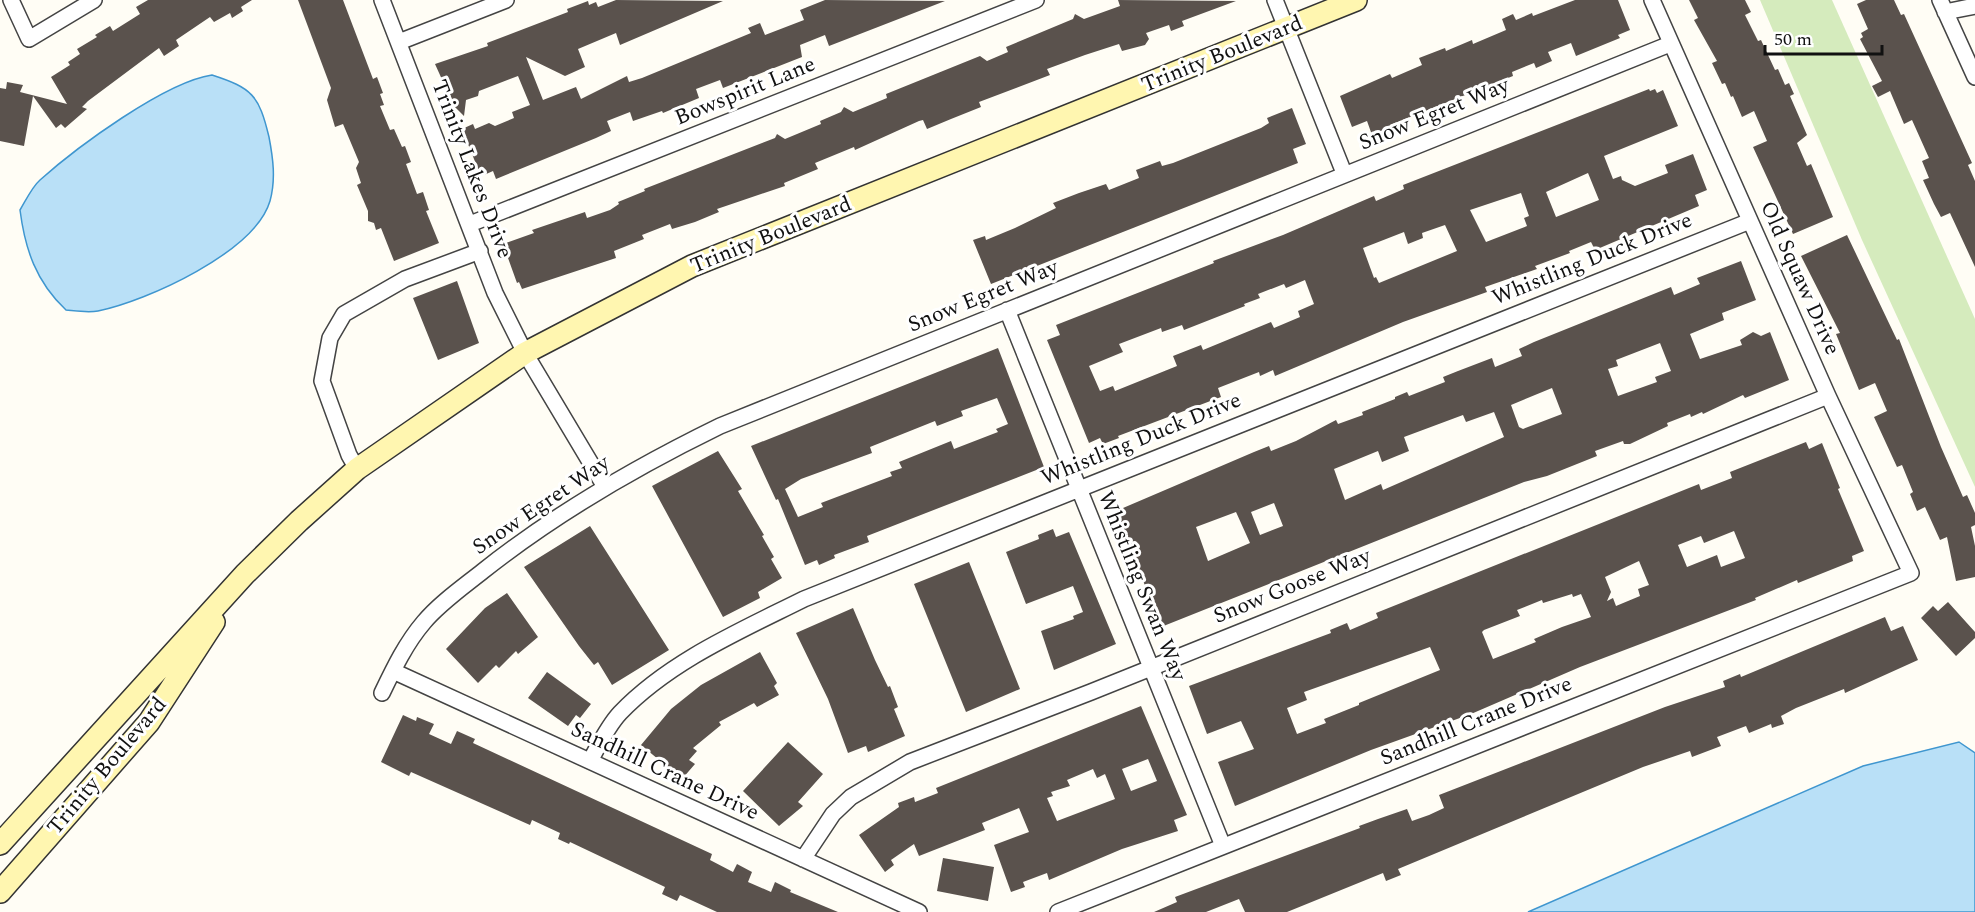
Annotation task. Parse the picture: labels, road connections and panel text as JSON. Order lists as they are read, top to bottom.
{
  "streets": {
    "main road": ["Trinity Boulevard"],
    "street": [
      "Bowspirit Lane",
      "Snow Egret Way",
      "Trinity Lakes Drive",
      "Whistling Duck Drive",
      "Old Squaw Drive",
      "Whistling Swan Way",
      "Snow Goose Way",
      "Sandhill Crane Drive"
    ]
  },
  "crossings": [
    ["Trinity Boulevard", "Trinity Lakes Drive"],
    ["Bowspirit Lane", "Trinity Lakes Drive"],
    ["Snow Egret Way", "Trinity Lakes Drive"],
    ["Snow Egret Way", "Old Squaw Drive"],
    ["Snow Egret Way", "Whistling Swan Way"],
    ["Snow Egret Way", "Sandhill Crane Drive"],
    ["Whistling Duck Drive", "Old Squaw Drive"],
    ["Whistling Duck Drive", "Whistling Swan Way"],
    ["Whistling Duck Drive", "Sandhill Crane Drive"],
    ["Old Squaw Drive", "Snow Goose Way"],
    ["Old Squaw Drive", "Sandhill Crane Drive"],
    ["Whistling Swan Way", "Snow Goose Way"],
    ["Whistling Swan Way", "Sandhill Crane Drive"],
    ["Snow Goose Way", "Sandhill Crane Drive"]
  ],
  "scale_bar": "50 m"
}
